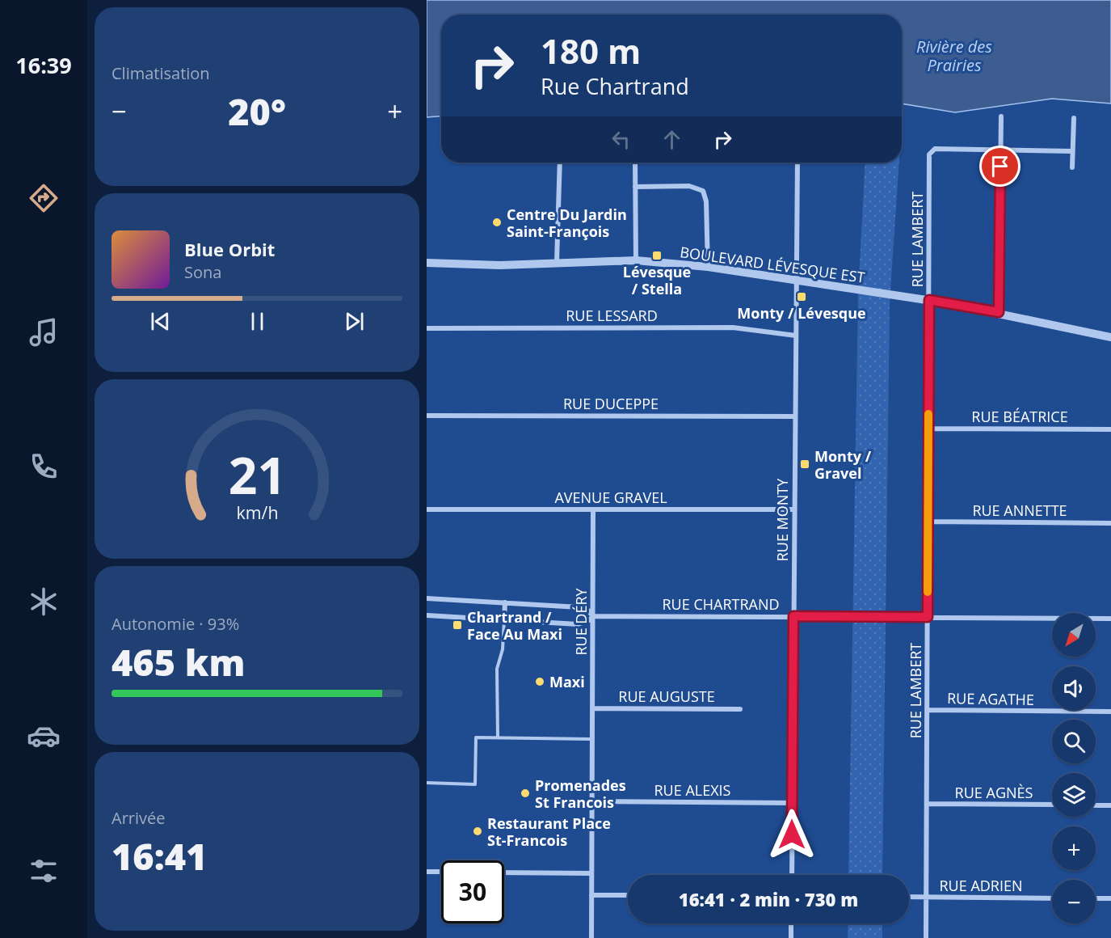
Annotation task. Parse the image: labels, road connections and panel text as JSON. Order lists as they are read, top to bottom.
{
  "streets": {
    "street": [
      "RUE LAMBERT",
      "BOULEVARD LÉVESQUE EST",
      "RUE LESSARD",
      "RUE DUCEPPE",
      "RUE BÉATRICE",
      "AVENUE GRAVEL",
      "RUE ANNETTE",
      "RUE MONTY",
      "RUE CHARTRAND",
      "RUE DÉRY",
      "RUE AUGUSTE",
      "RUE AGATHE",
      "RUE ALEXIS",
      "RUE AGNÈS",
      "RUE ADRIEN"
    ]
  },
  "crossings": [
    ["RUE LAMBERT", "BOULEVARD LÉVESQUE EST"],
    ["RUE LAMBERT", "RUE BÉATRICE"],
    ["RUE LAMBERT", "RUE ANNETTE"],
    ["RUE LAMBERT", "RUE CHARTRAND"],
    ["RUE LAMBERT", "RUE AGATHE"],
    ["RUE LAMBERT", "RUE AGNÈS"],
    ["RUE LAMBERT", "RUE ADRIEN"],
    ["BOULEVARD LÉVESQUE EST", "RUE MONTY"],
    ["RUE LESSARD", "RUE MONTY"],
    ["RUE DUCEPPE", "RUE MONTY"],
    ["AVENUE GRAVEL", "RUE MONTY"],
    ["AVENUE GRAVEL", "RUE DÉRY"],
    ["RUE MONTY", "RUE CHARTRAND"],
    ["RUE MONTY", "RUE ALEXIS"],
    ["RUE CHARTRAND", "RUE DÉRY"],
    ["RUE DÉRY", "RUE AUGUSTE"],
    ["RUE DÉRY", "RUE ALEXIS"]
  ],
  "water": ["Rivière des Prairies"],
  "places": {
    "other": [
      "Centre Du Jardin Saint-François",
      "Maxi",
      "Promenades St Francois",
      "Restaurant Place St-Francois"
    ],
    "transit": [
      "Lévesque / Stella",
      "Monty / Lévesque",
      "Monty / Gravel",
      "Chartrand / Face Au Maxi"
    ]
  },
  "north": "bottom left",
  "page": {
    "tabs": "16:39",
    "tile": [
      "Climatisation",
      ["Autonomie · 93%", "465 km"],
      ["Arrivée", "16:41"]
    ],
    "turn": ["180 m", "Rue Chartrand"],
    "heat": ["−", "20°", "+"],
    "song": ["Blue Orbit", "Sona"],
    "map_buttons": ["+", "−"],
    "limit": "30",
    "trip": "16:41 · 2 min · 730 m",
    "gauge": ["21", "km/h"]
  }
}
